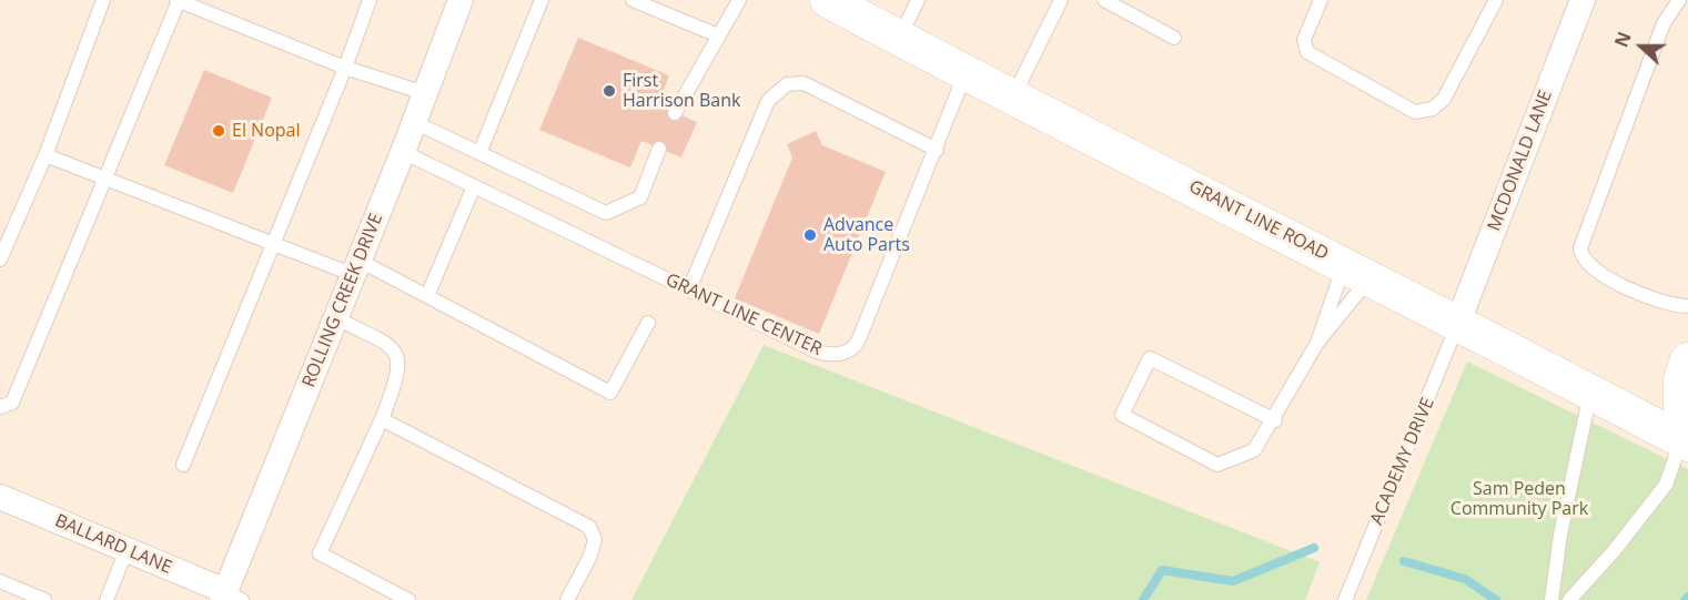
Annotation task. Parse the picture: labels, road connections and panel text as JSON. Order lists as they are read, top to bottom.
{
  "streets": {
    "main road": ["GRANT LINE ROAD"],
    "street": ["MCDONALD LANE", "ROLLING CREEK DRIVE", "BALLARD LANE"],
    "lane": ["GRANT LINE CENTER", "ACADEMY DRIVE"]
  },
  "crossings": [
    ["MCDONALD LANE", "GRANT LINE ROAD"],
    ["MCDONALD LANE", "ACADEMY DRIVE"],
    ["GRANT LINE ROAD", "GRANT LINE CENTER"],
    ["GRANT LINE ROAD", "ACADEMY DRIVE"],
    ["ROLLING CREEK DRIVE", "GRANT LINE CENTER"],
    ["ROLLING CREEK DRIVE", "BALLARD LANE"]
  ],
  "parks": ["Sam Peden Community Park"],
  "places": ["First Harrison Bank", "El Nopal", "Advance Auto Parts"],
  "north": "left"
}
